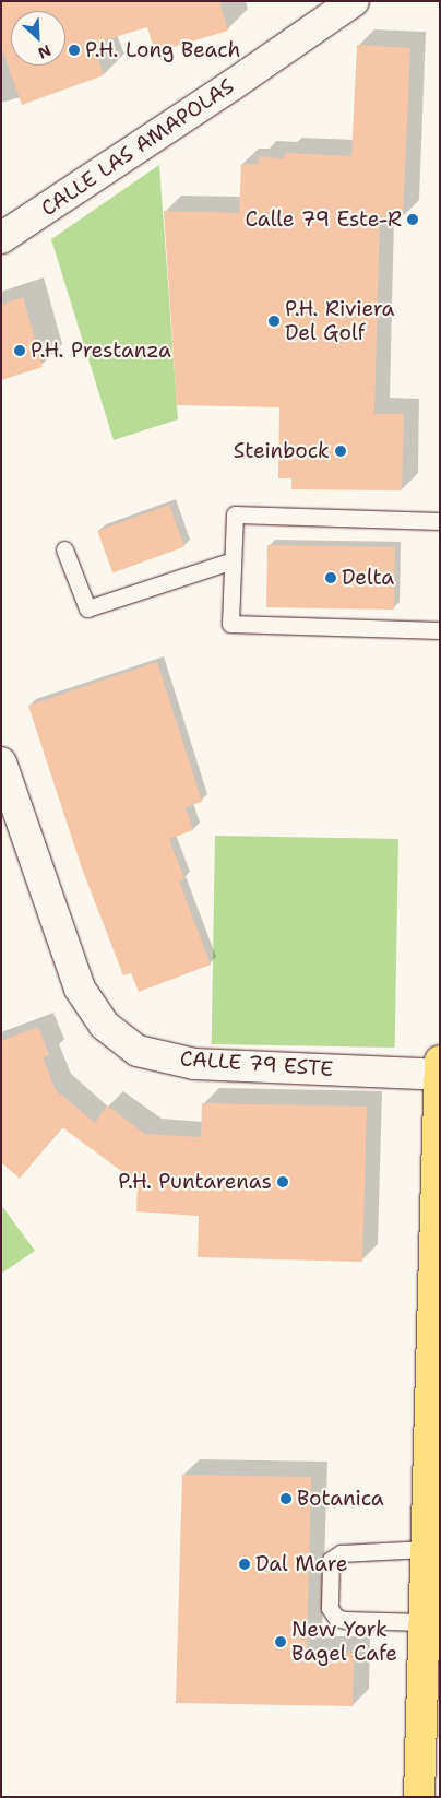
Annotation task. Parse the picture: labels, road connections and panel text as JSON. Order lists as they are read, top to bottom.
{
  "streets": {
    "street": ["CALLE LAS AMAPOLAS", "CALLE 79 ESTE"]
  },
  "places": [
    "P.H. Long Beach",
    "Calle 79 Este-R",
    "P.H. Riviera Del Golf",
    "P.H. Prestanza",
    "Steinbock",
    "Delta",
    "P.H. Puntarenas",
    "Botanica",
    "Dal Mare",
    "New York Bagel Cafe"
  ],
  "north": "bottom right"
}
